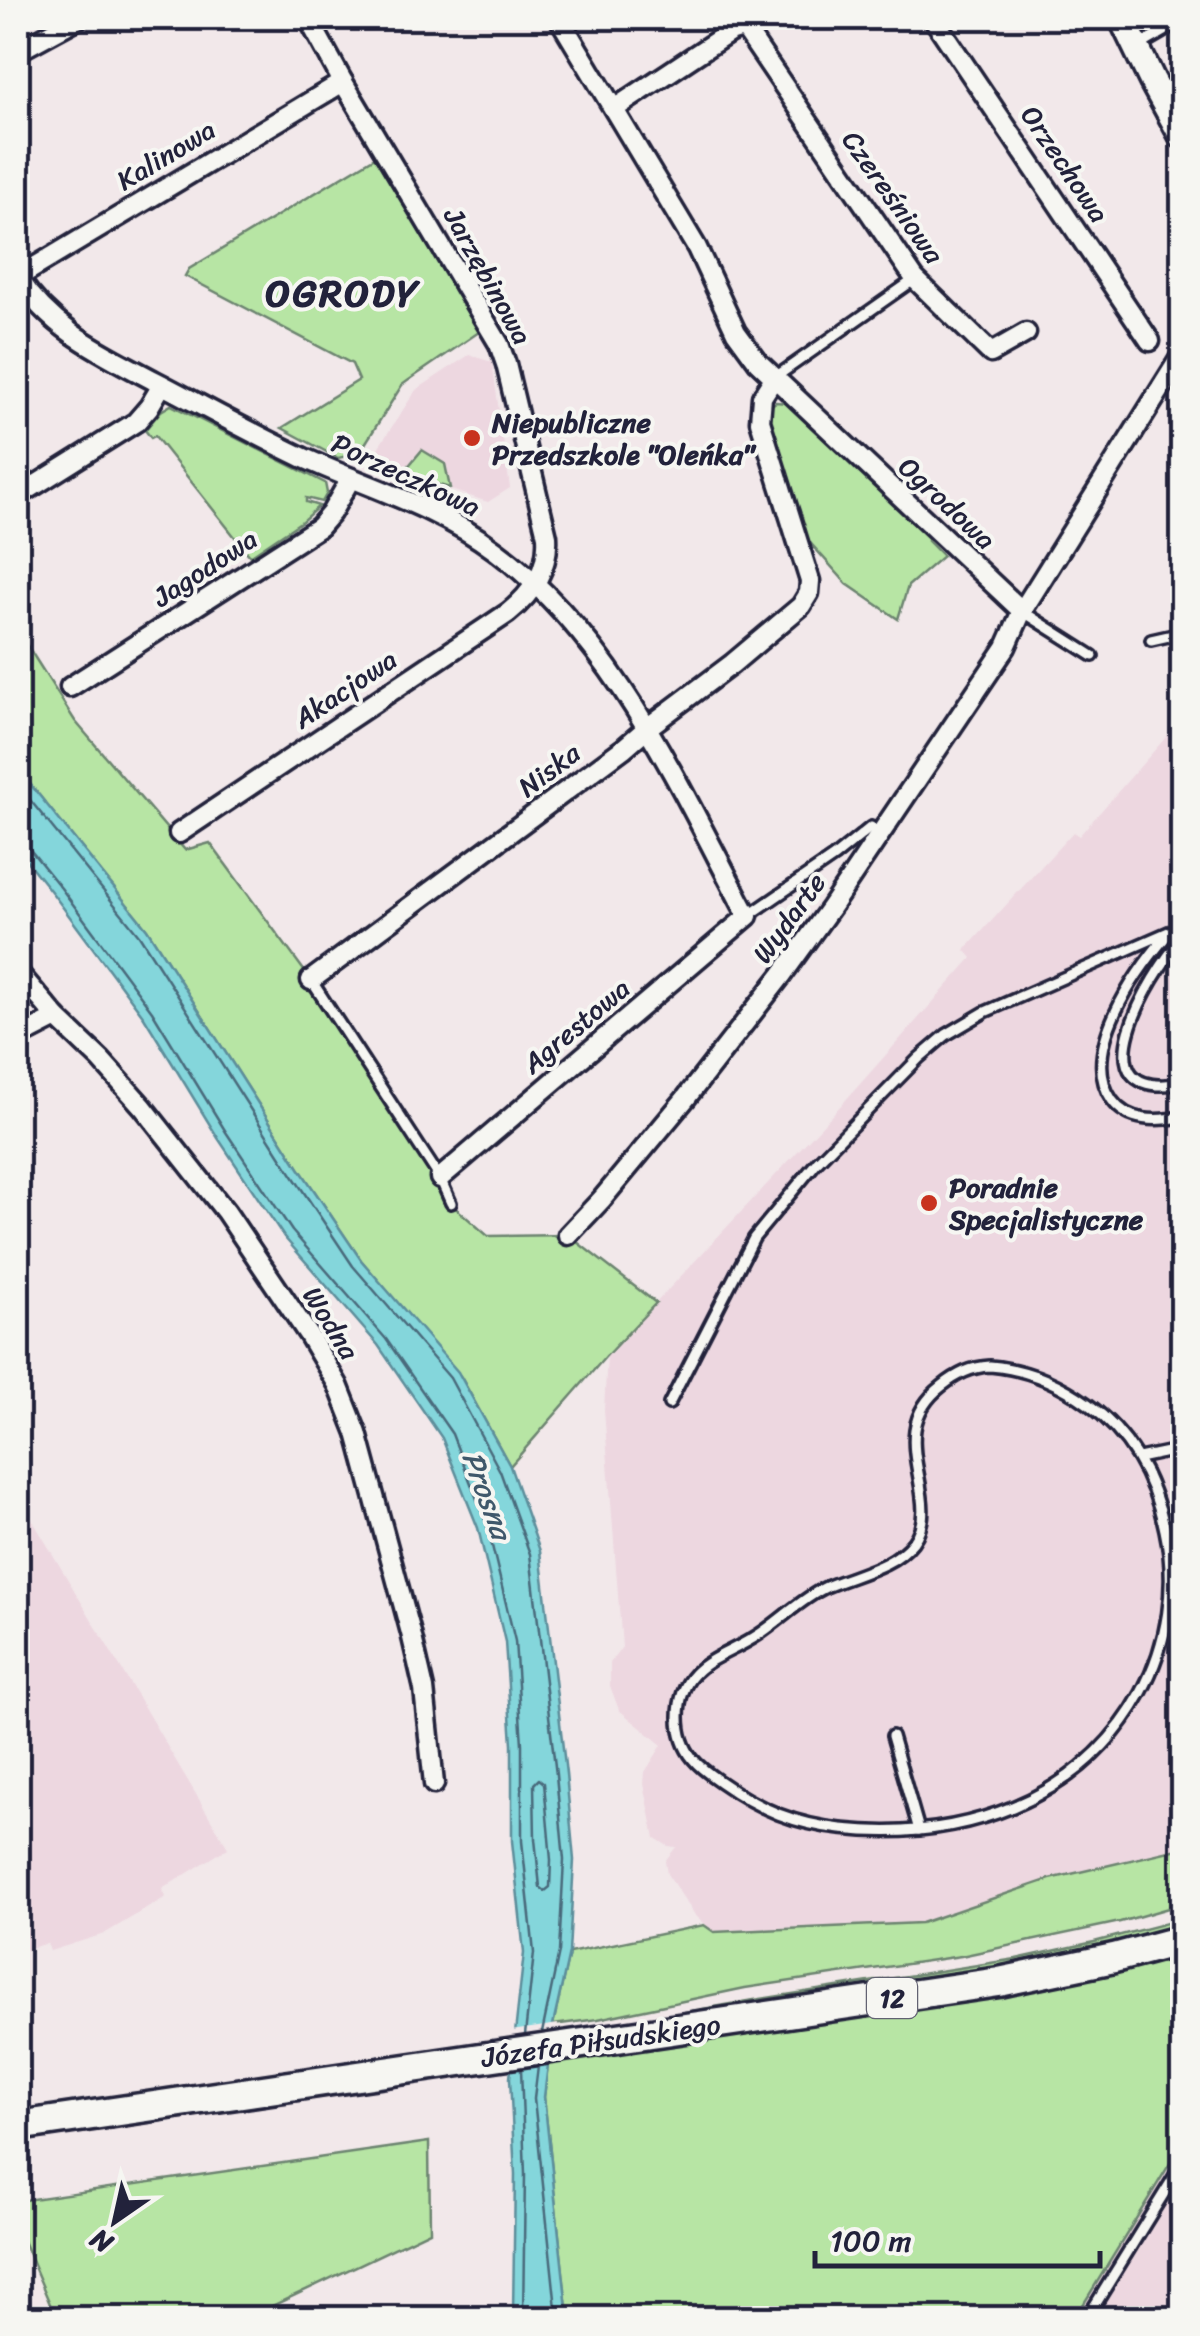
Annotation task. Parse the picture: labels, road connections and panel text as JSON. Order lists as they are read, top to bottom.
{
  "streets": {
    "main road": ["12", "Józefa Piłsudskiego"],
    "street": [
      "Kalinowa",
      "Orzechowa",
      "Czereśniowa",
      "Jarzębinowa",
      "Porzeczkowa",
      "Ogrodowa",
      "Jagodowa",
      "Akacjowa",
      "Niska",
      "Wydarte",
      "Agrestowa",
      "Wodna"
    ]
  },
  "crossings": [
    ["Kalinowa", "Jarzębinowa"],
    ["Kalinowa", "Porzeczkowa"],
    ["Jarzębinowa", "Porzeczkowa"],
    ["Jarzębinowa", "Akacjowa"],
    ["Porzeczkowa", "Jagodowa"],
    ["Porzeczkowa", "Akacjowa"],
    ["Porzeczkowa", "Niska"],
    ["Porzeczkowa", "Agrestowa"],
    ["Ogrodowa", "Niska"],
    ["Ogrodowa", "Wydarte"]
  ],
  "districts": ["OGRODY"],
  "water": ["Prosna"],
  "places": ["Niepubliczne Przedszkole \"Oleńka\"", "Poradnie Specjalistyczne"],
  "scale_bar": "100 m",
  "north": "bottom left"
}
